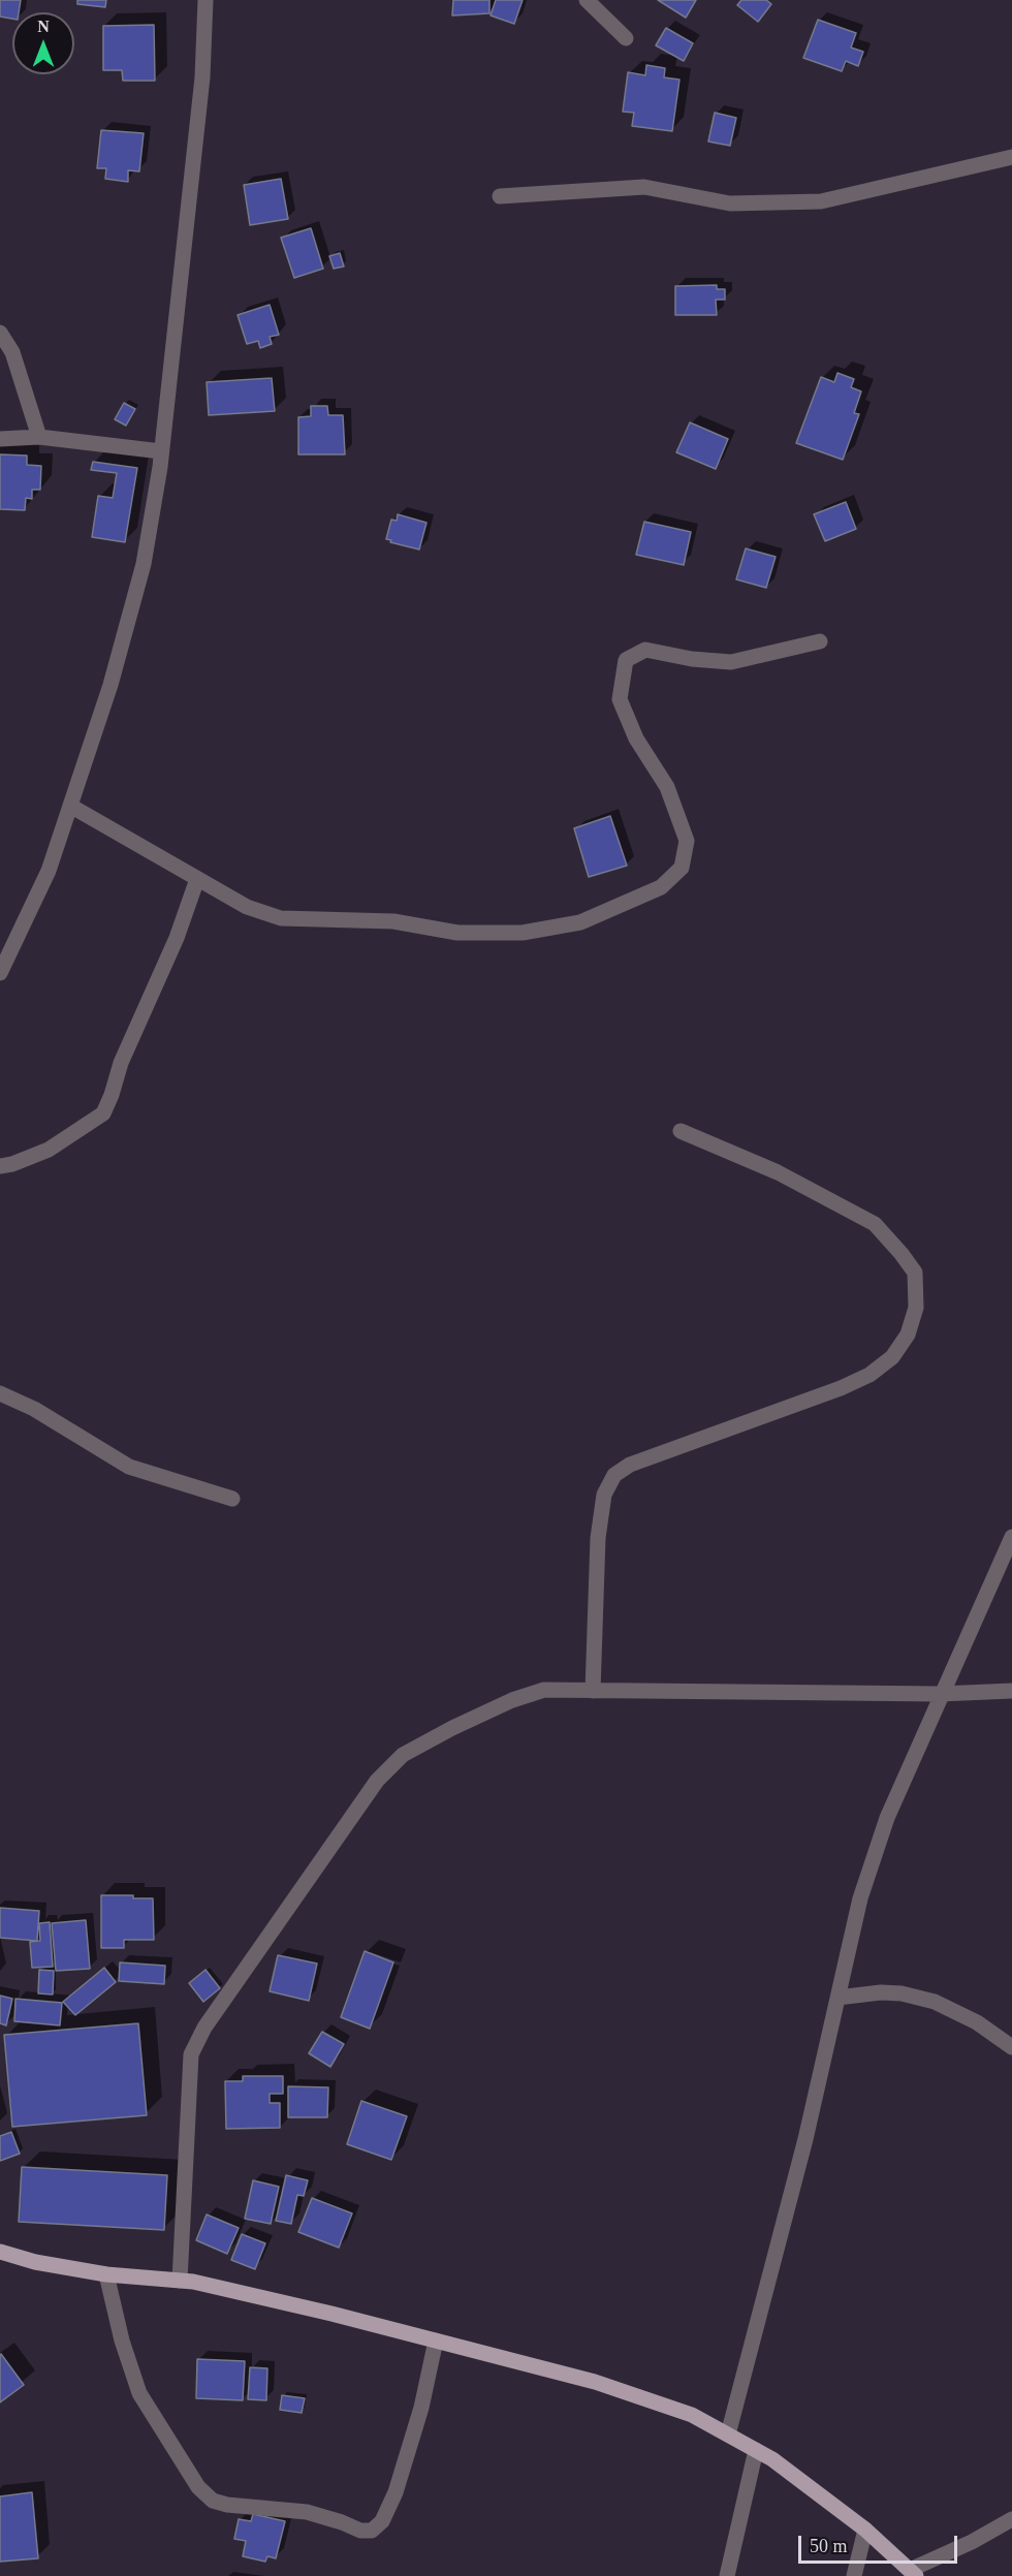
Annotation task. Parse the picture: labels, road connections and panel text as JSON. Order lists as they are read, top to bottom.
{
  "scale_bar": "50 m",
  "north": "top"
}
